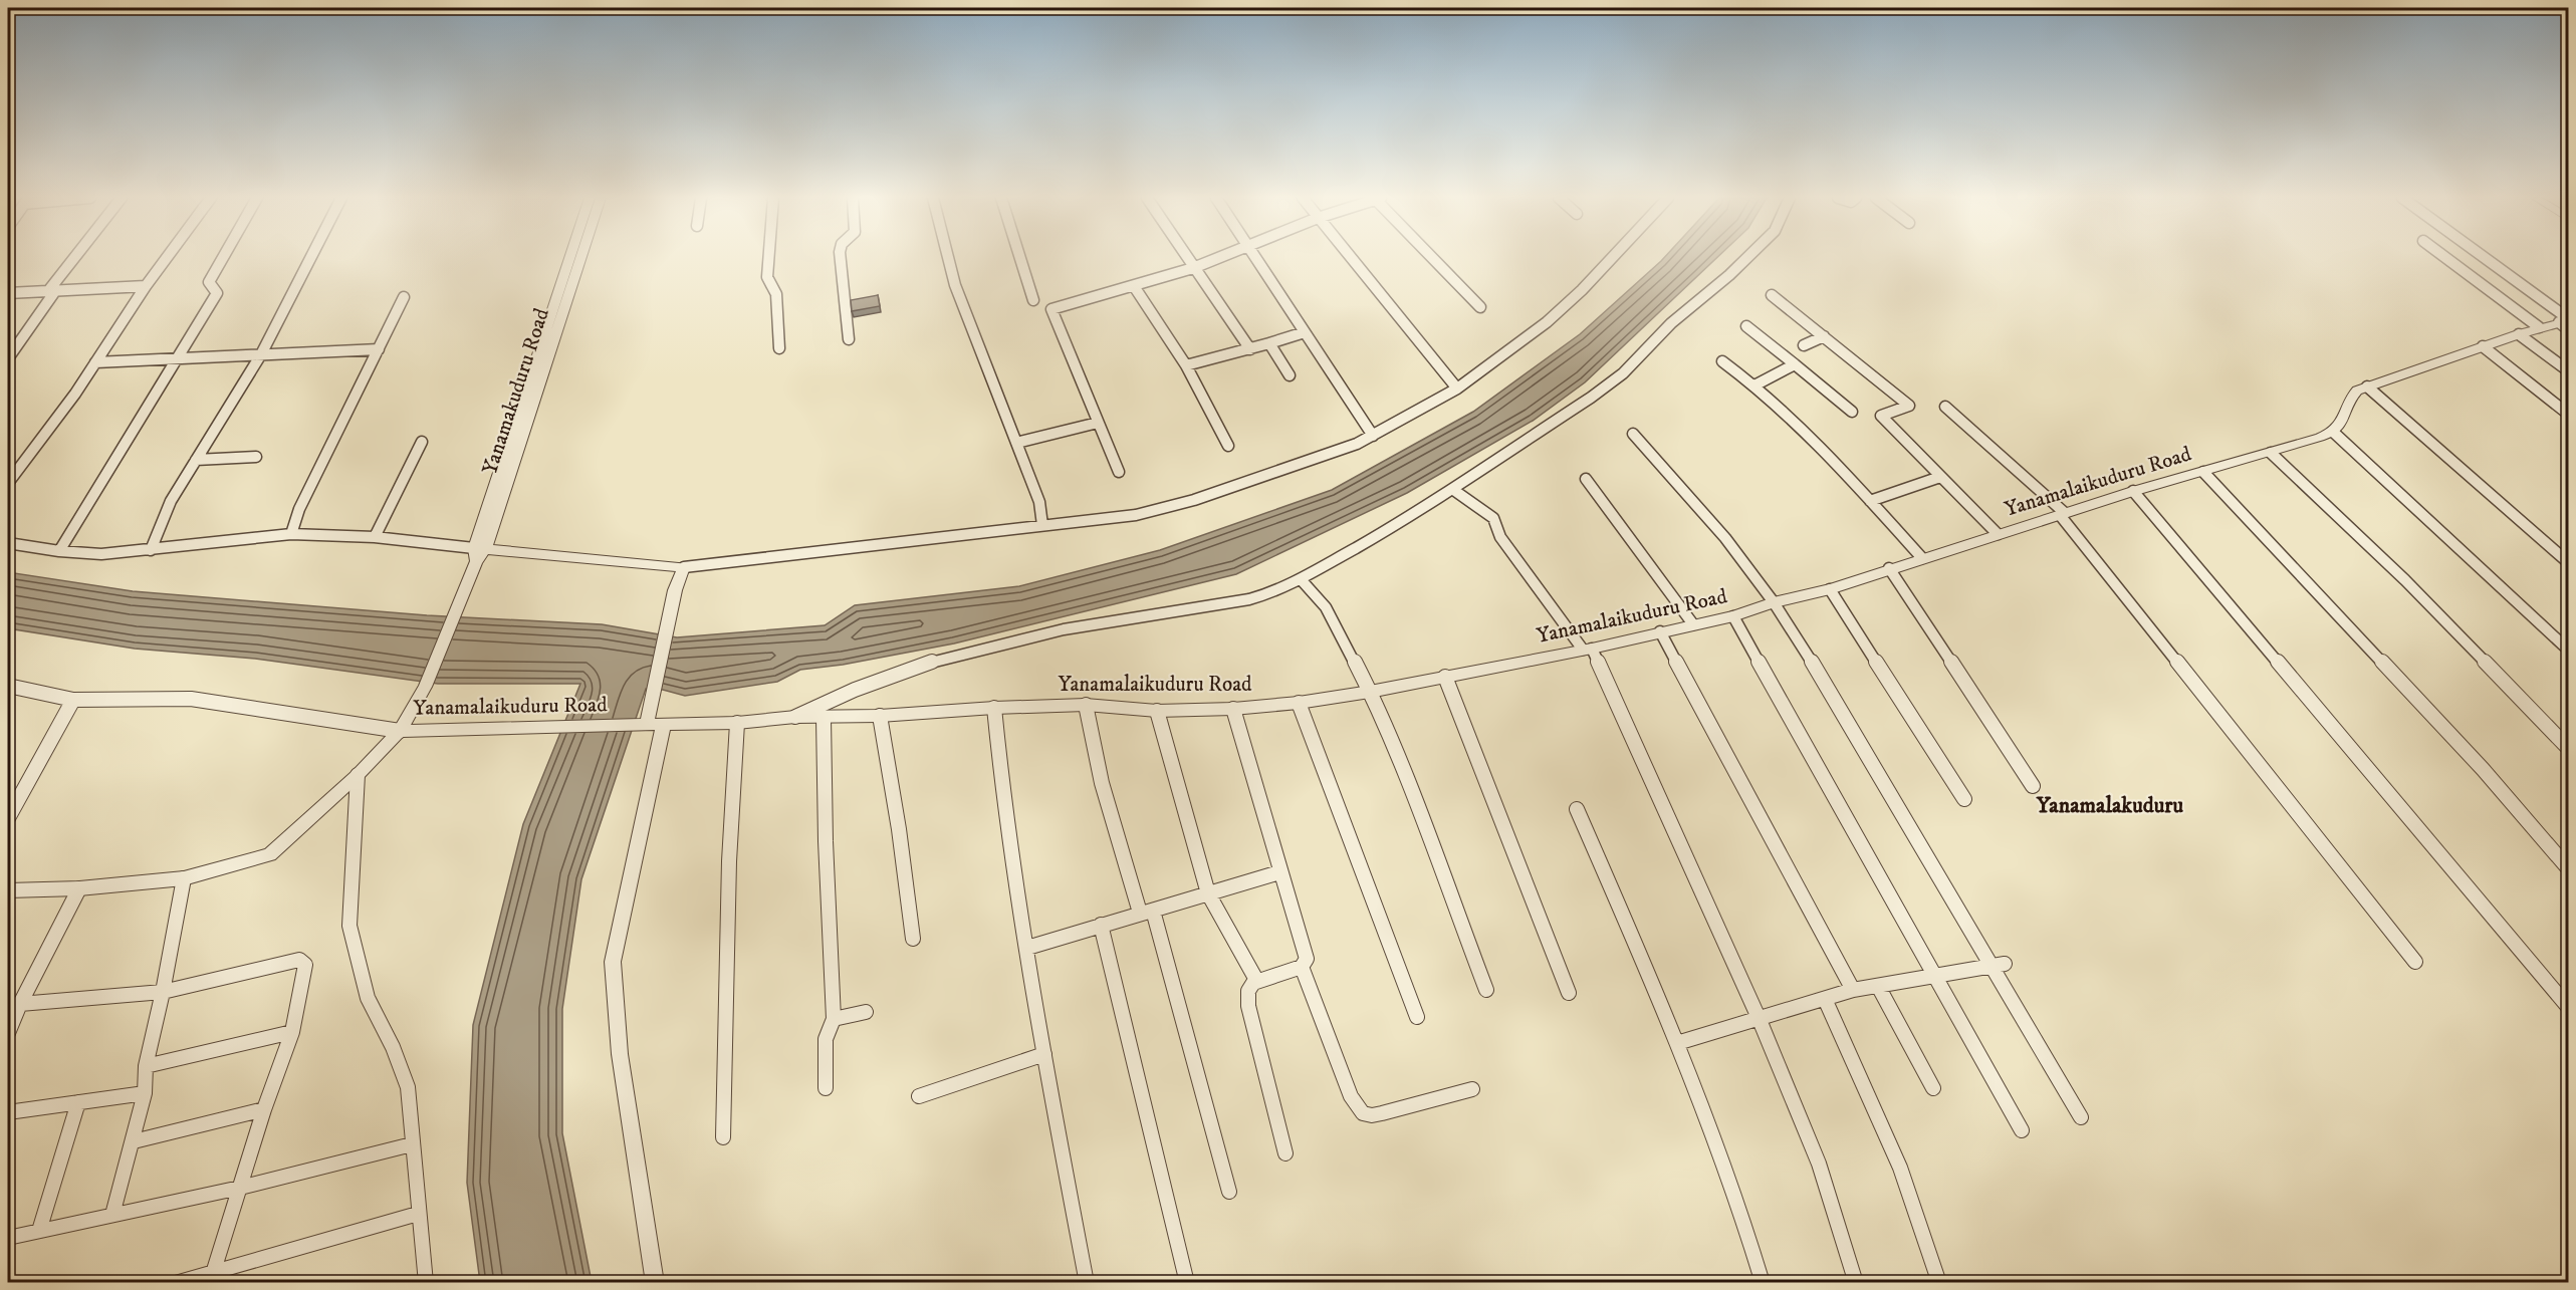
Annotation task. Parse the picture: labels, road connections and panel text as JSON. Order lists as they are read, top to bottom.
{
  "streets": {
    "street": ["Yanamakuduru Road", "Yanamalaikuduru Road"]
  },
  "districts": ["Yanamalakuduru"]
}
